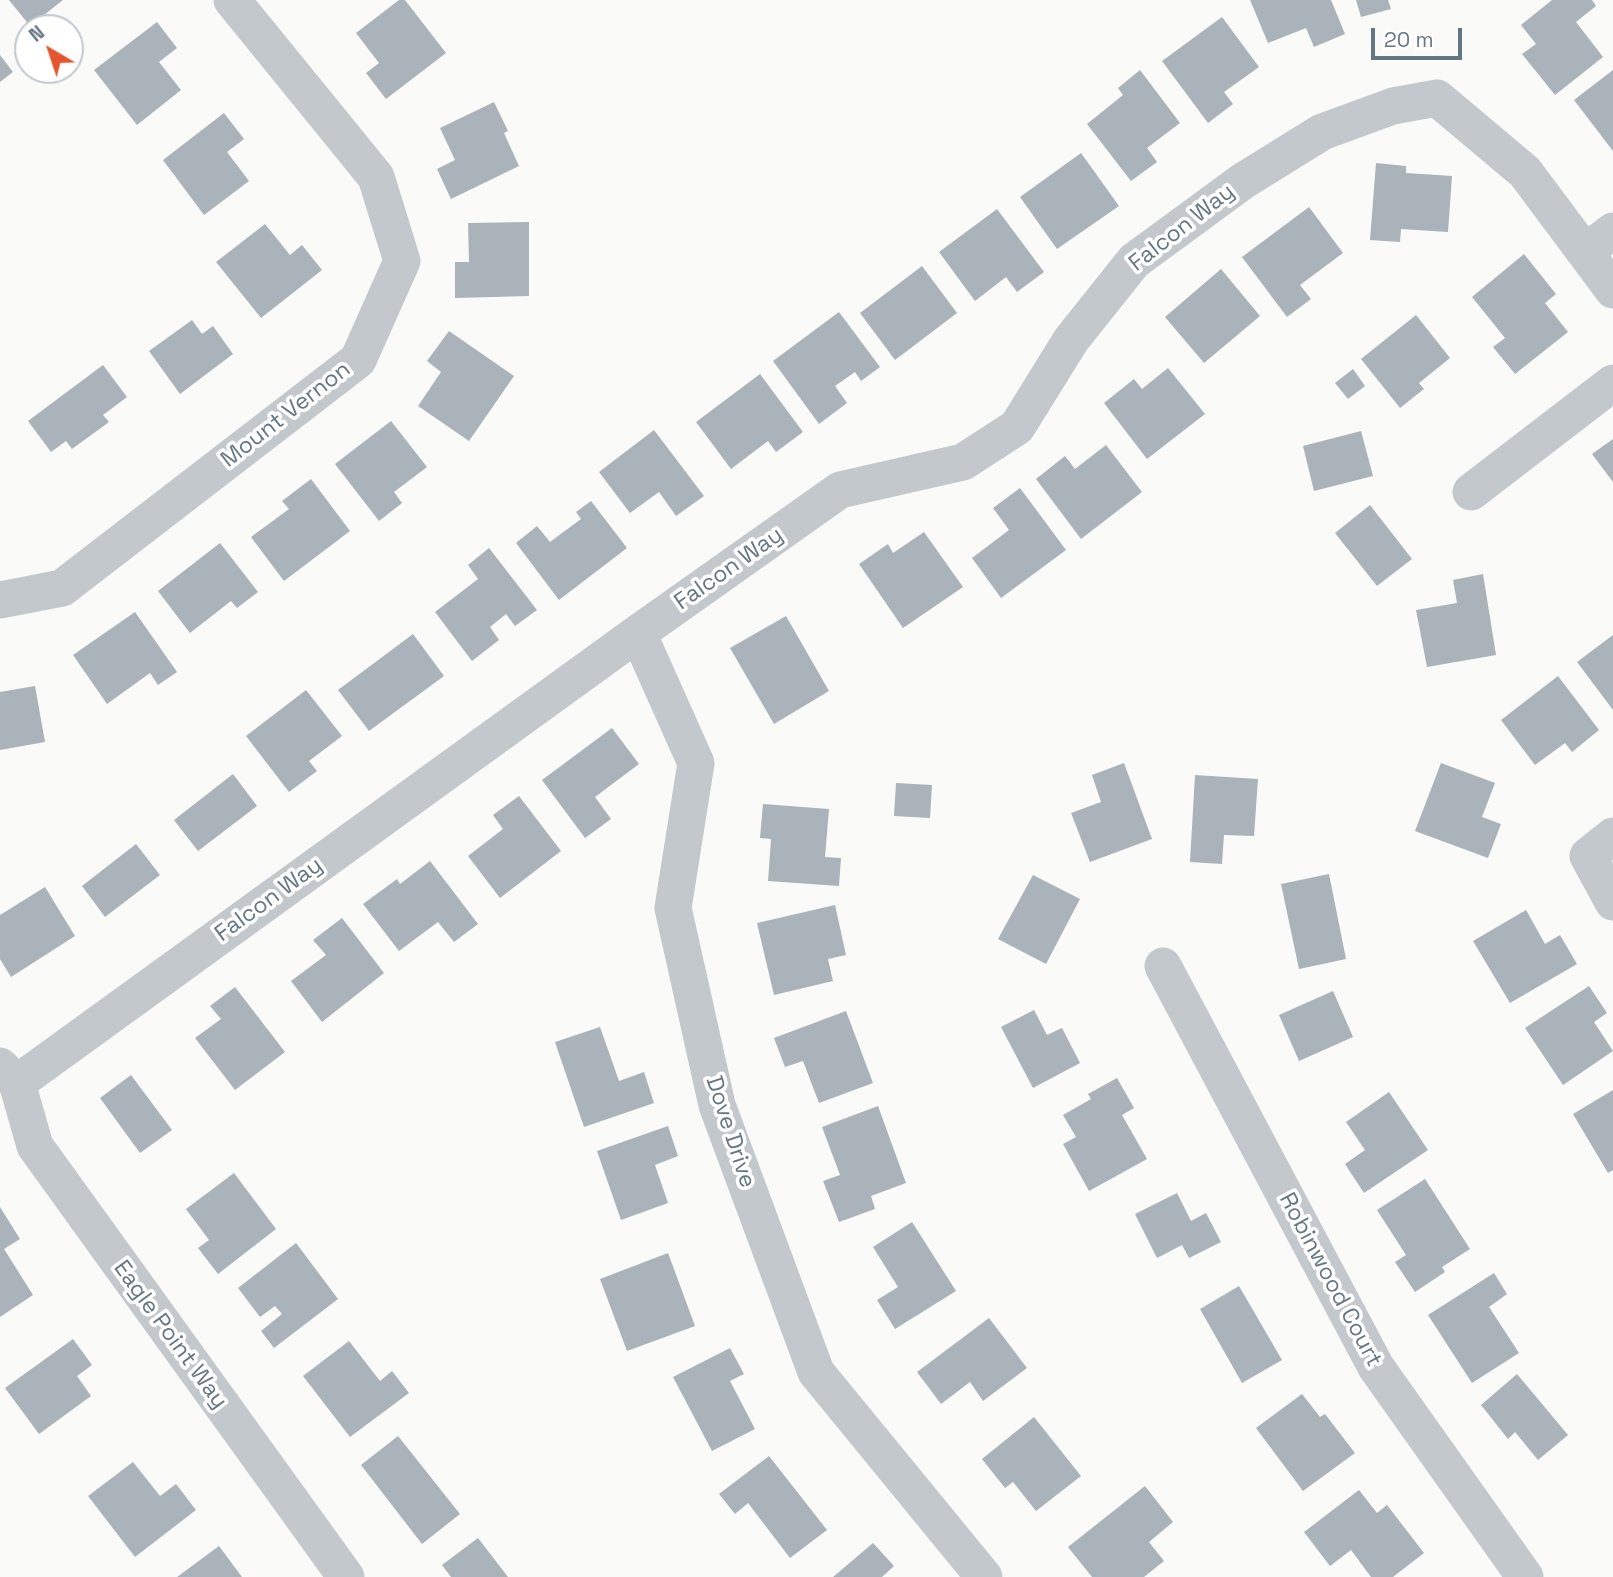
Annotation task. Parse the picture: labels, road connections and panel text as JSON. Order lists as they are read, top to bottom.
{
  "streets": {
    "street": [
      "Falcon Way",
      "Mount Vernon",
      "Dove Drive",
      "Robinwood Court",
      "Eagle Point Way"
    ]
  },
  "crossings": [
    ["Falcon Way", "Dove Drive"],
    ["Falcon Way", "Eagle Point Way"]
  ],
  "scale_bar": "20 m",
  "north": "top left"
}
